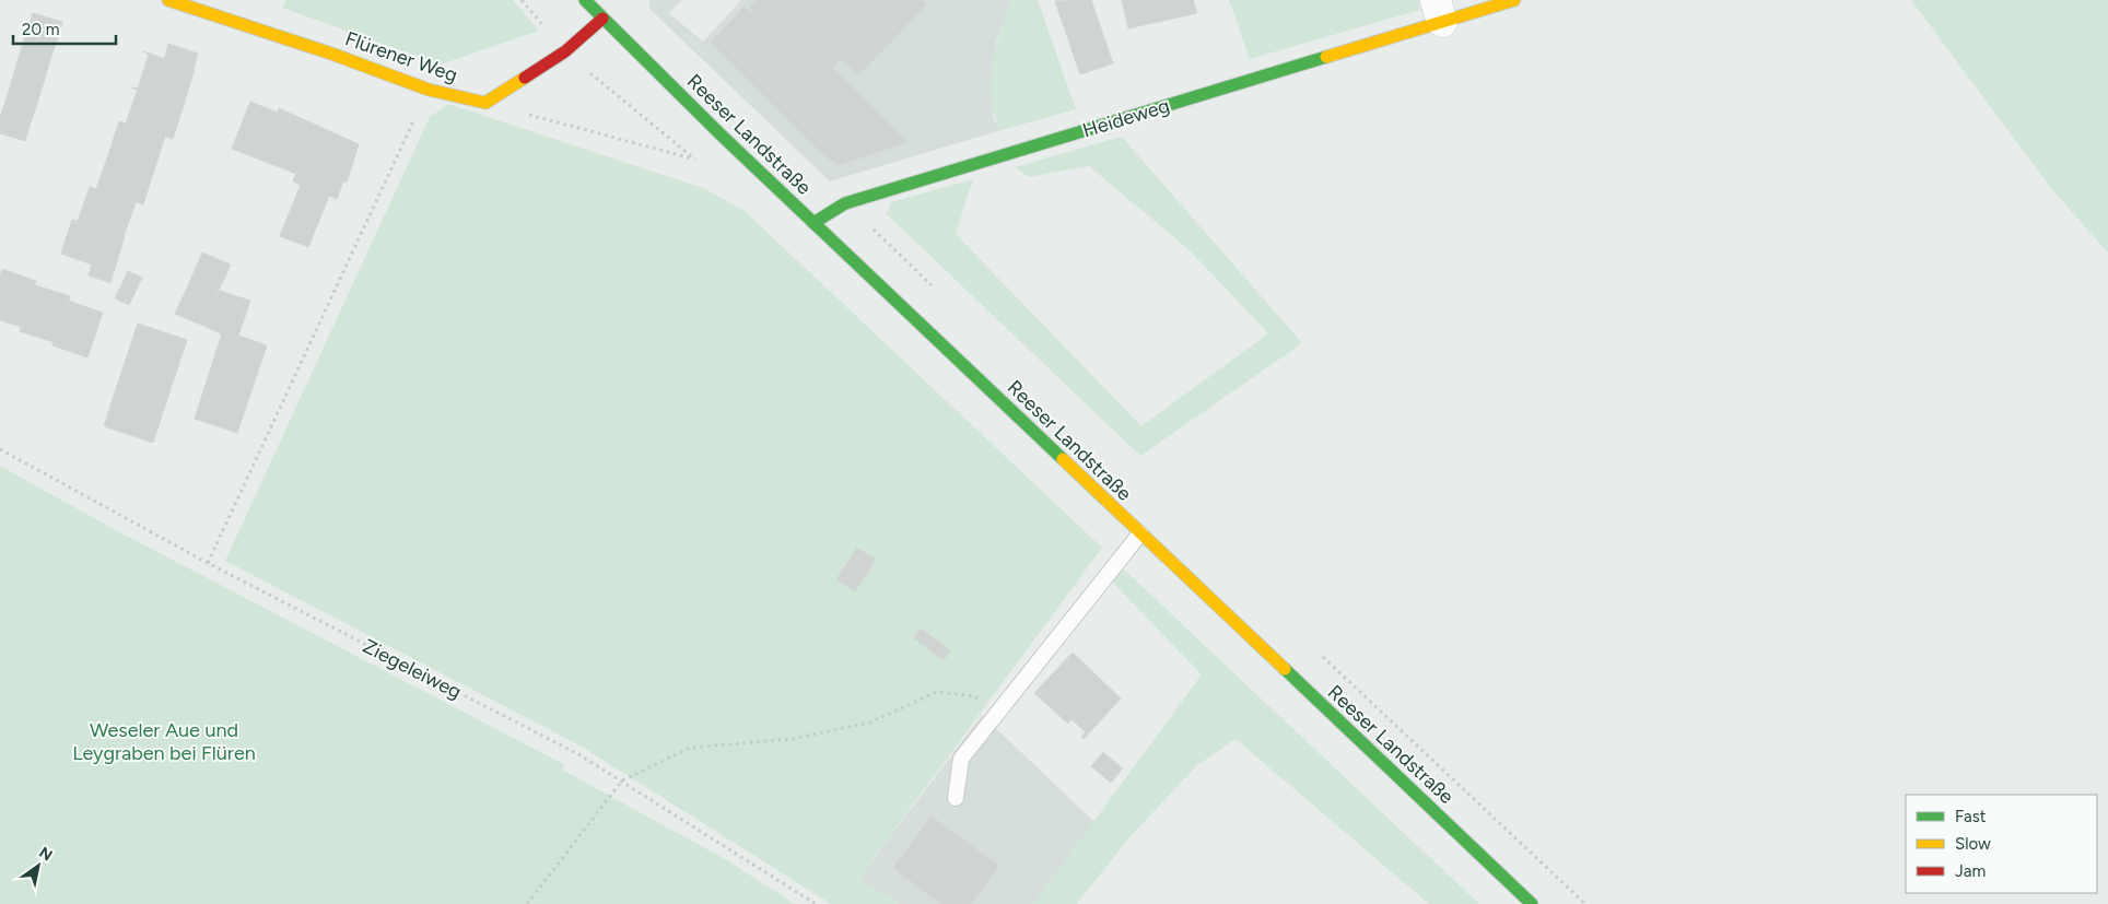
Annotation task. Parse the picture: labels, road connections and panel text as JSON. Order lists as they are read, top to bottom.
{
  "streets": {
    "street": ["Flürener Weg", "Heideweg", "Reeser Landstraße"],
    "path": ["Ziegeleiweg"]
  },
  "crossings": [
    ["Heideweg", "Reeser Landstraße"]
  ],
  "parks": ["Weseler Aue und Leygraben bei Flüren"],
  "legend": ["Fast", "Slow", "Jam"],
  "scale_bar": "20 m",
  "north": "top right"
}
